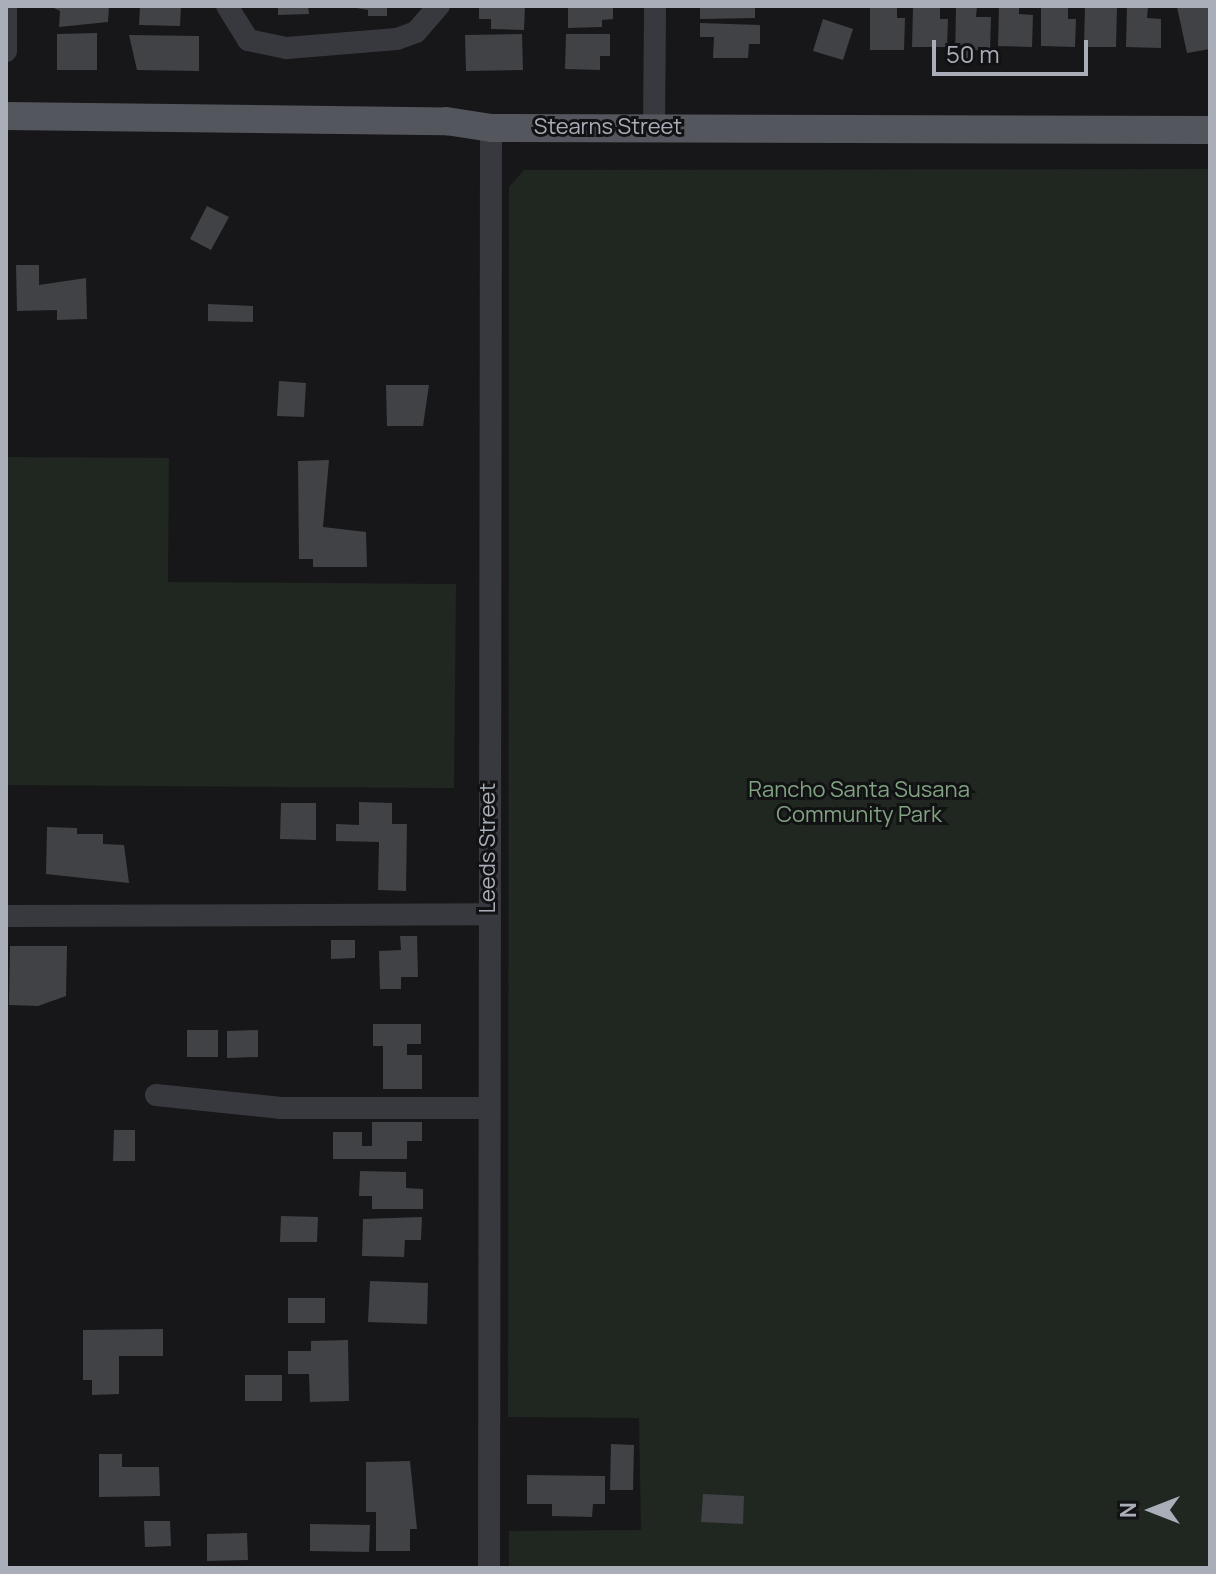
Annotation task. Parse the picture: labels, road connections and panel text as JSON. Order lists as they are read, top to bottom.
{
  "streets": {
    "main road": ["Stearns Street"],
    "street": ["Leeds Street"]
  },
  "crossings": [
    ["Stearns Street", "Leeds Street"]
  ],
  "parks": ["Rancho Santa Susana Community Park"],
  "scale_bar": "50 m",
  "north": "left"
}
